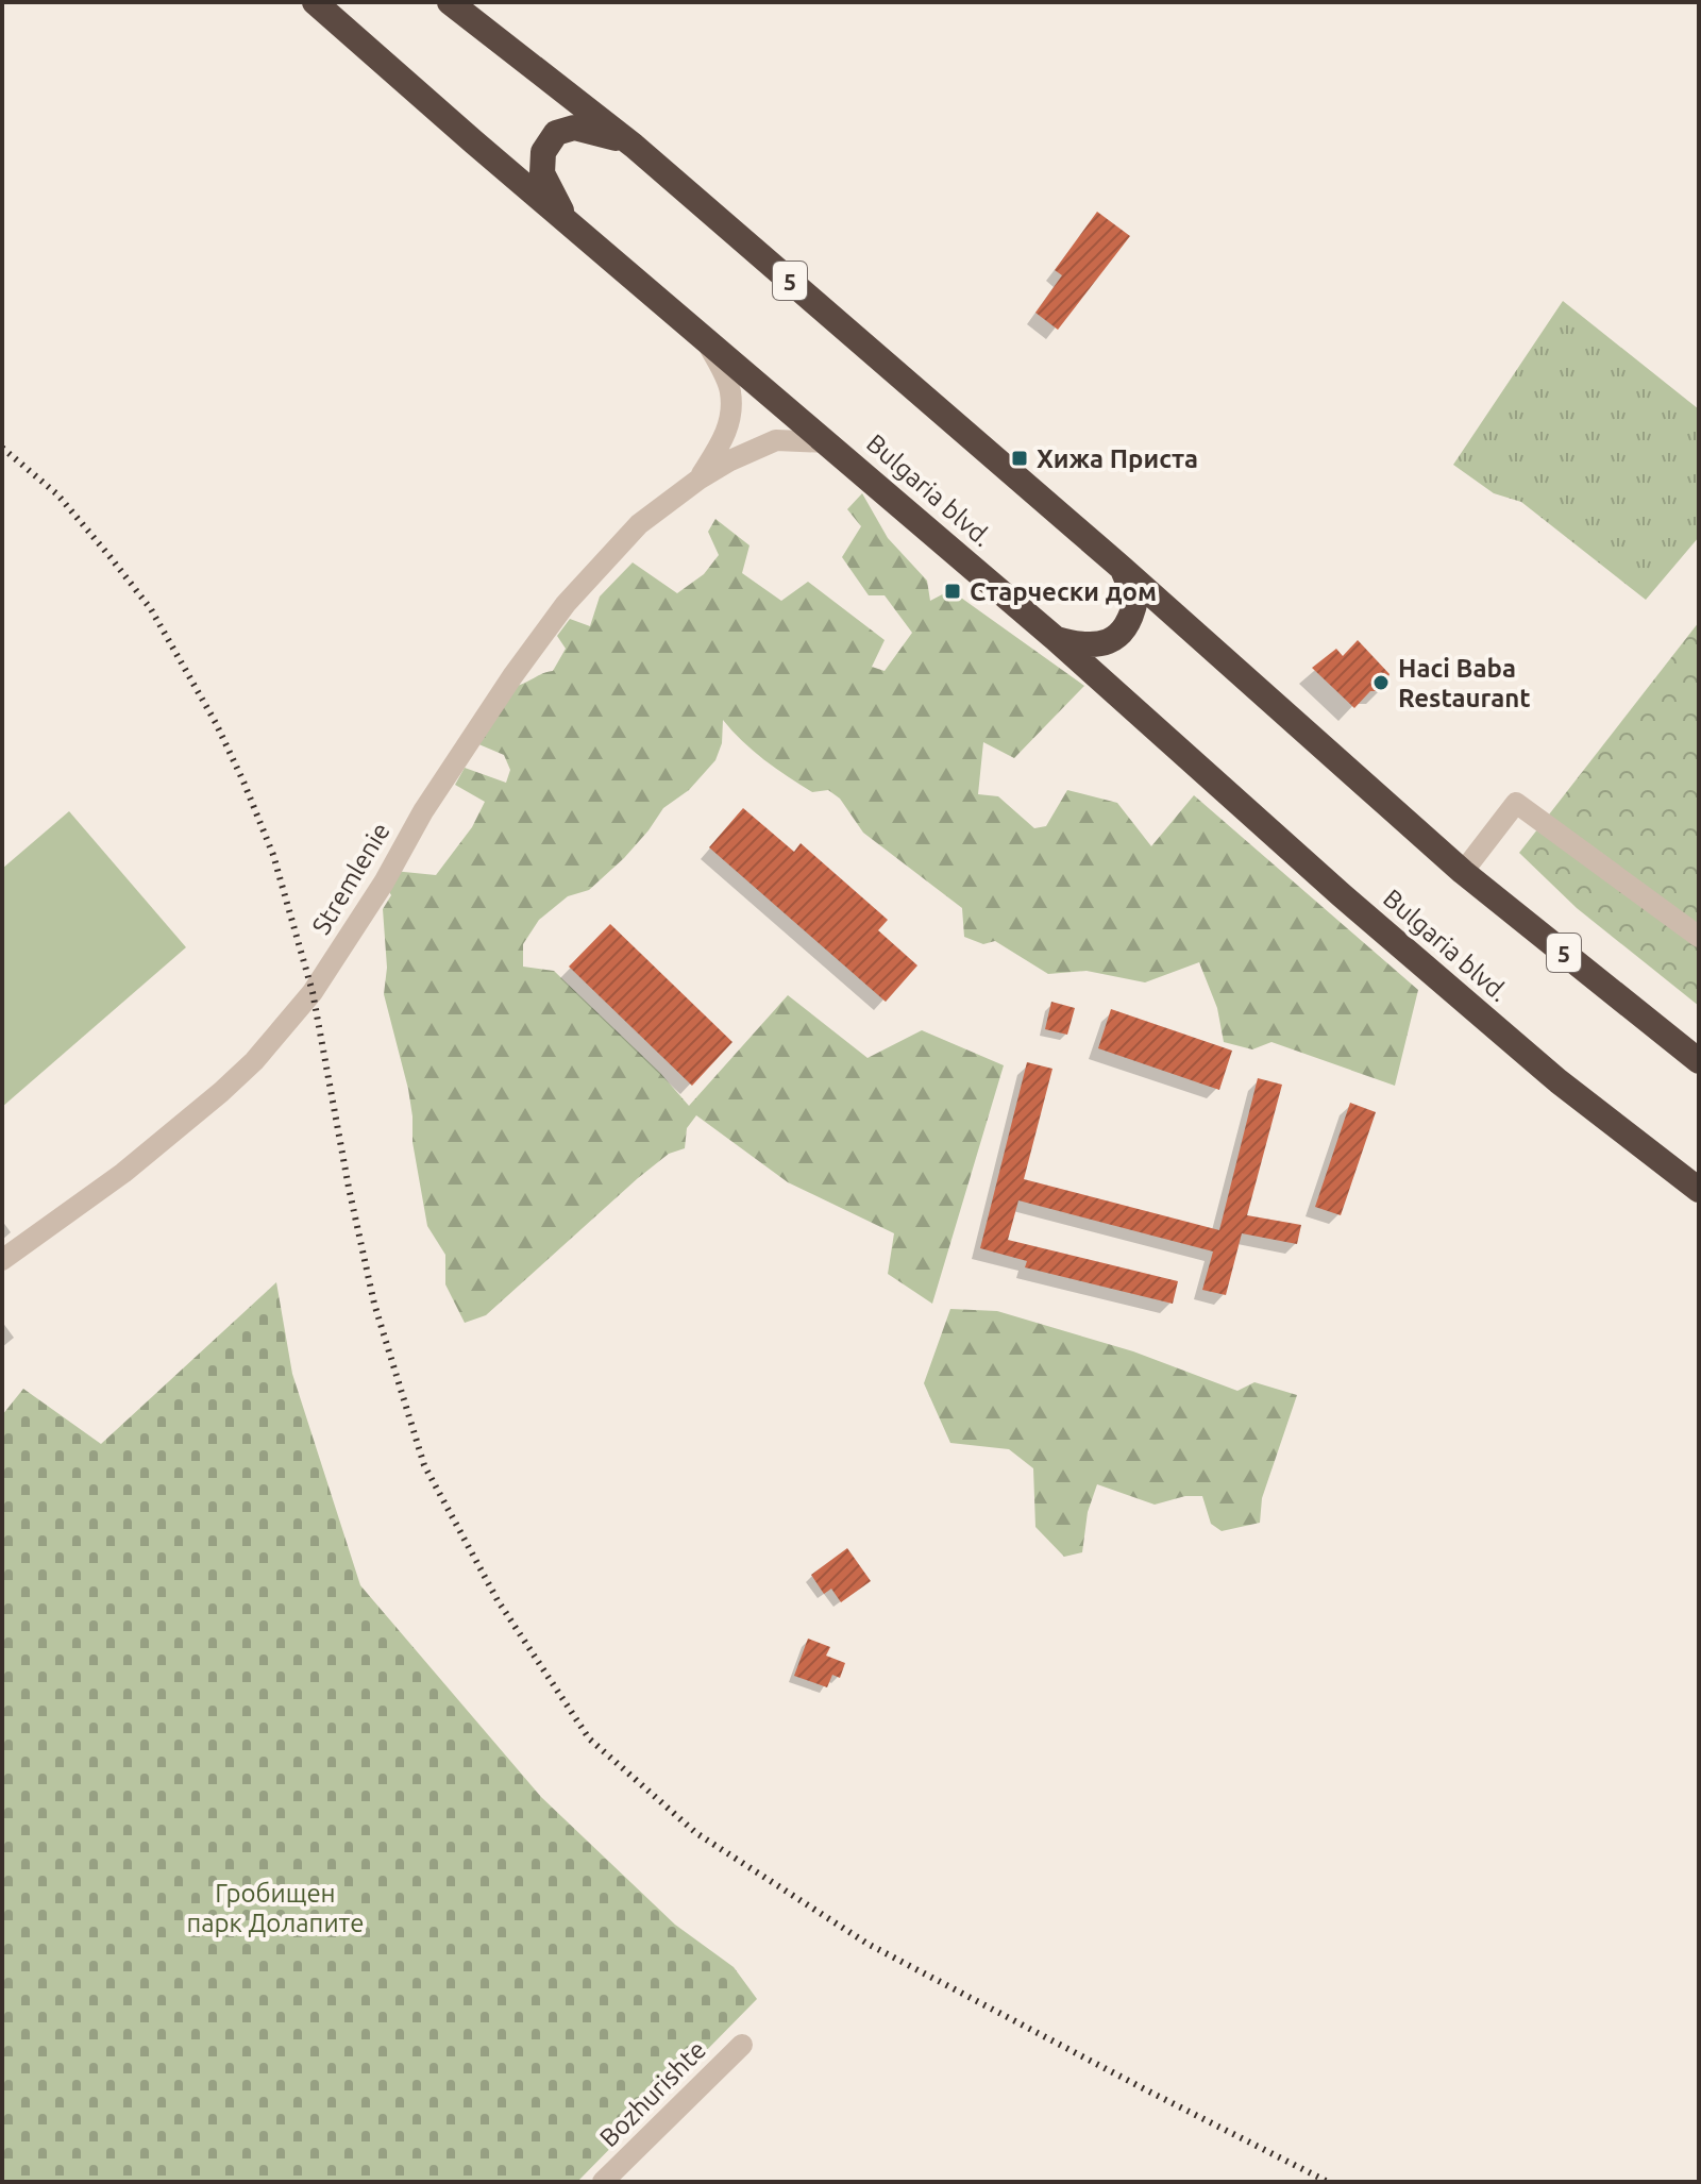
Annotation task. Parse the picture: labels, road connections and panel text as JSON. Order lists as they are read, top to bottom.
{
  "streets": {
    "highway": ["5", "Bulgaria blvd."],
    "street": ["Stremlenie", "Bozhurishte"]
  },
  "parks": ["Гробищен парк Долапите"],
  "places": {
    "transit": ["Хижа Приста", "Старчески дом"],
    "other": ["Haci Baba Restaurant"]
  }
}
